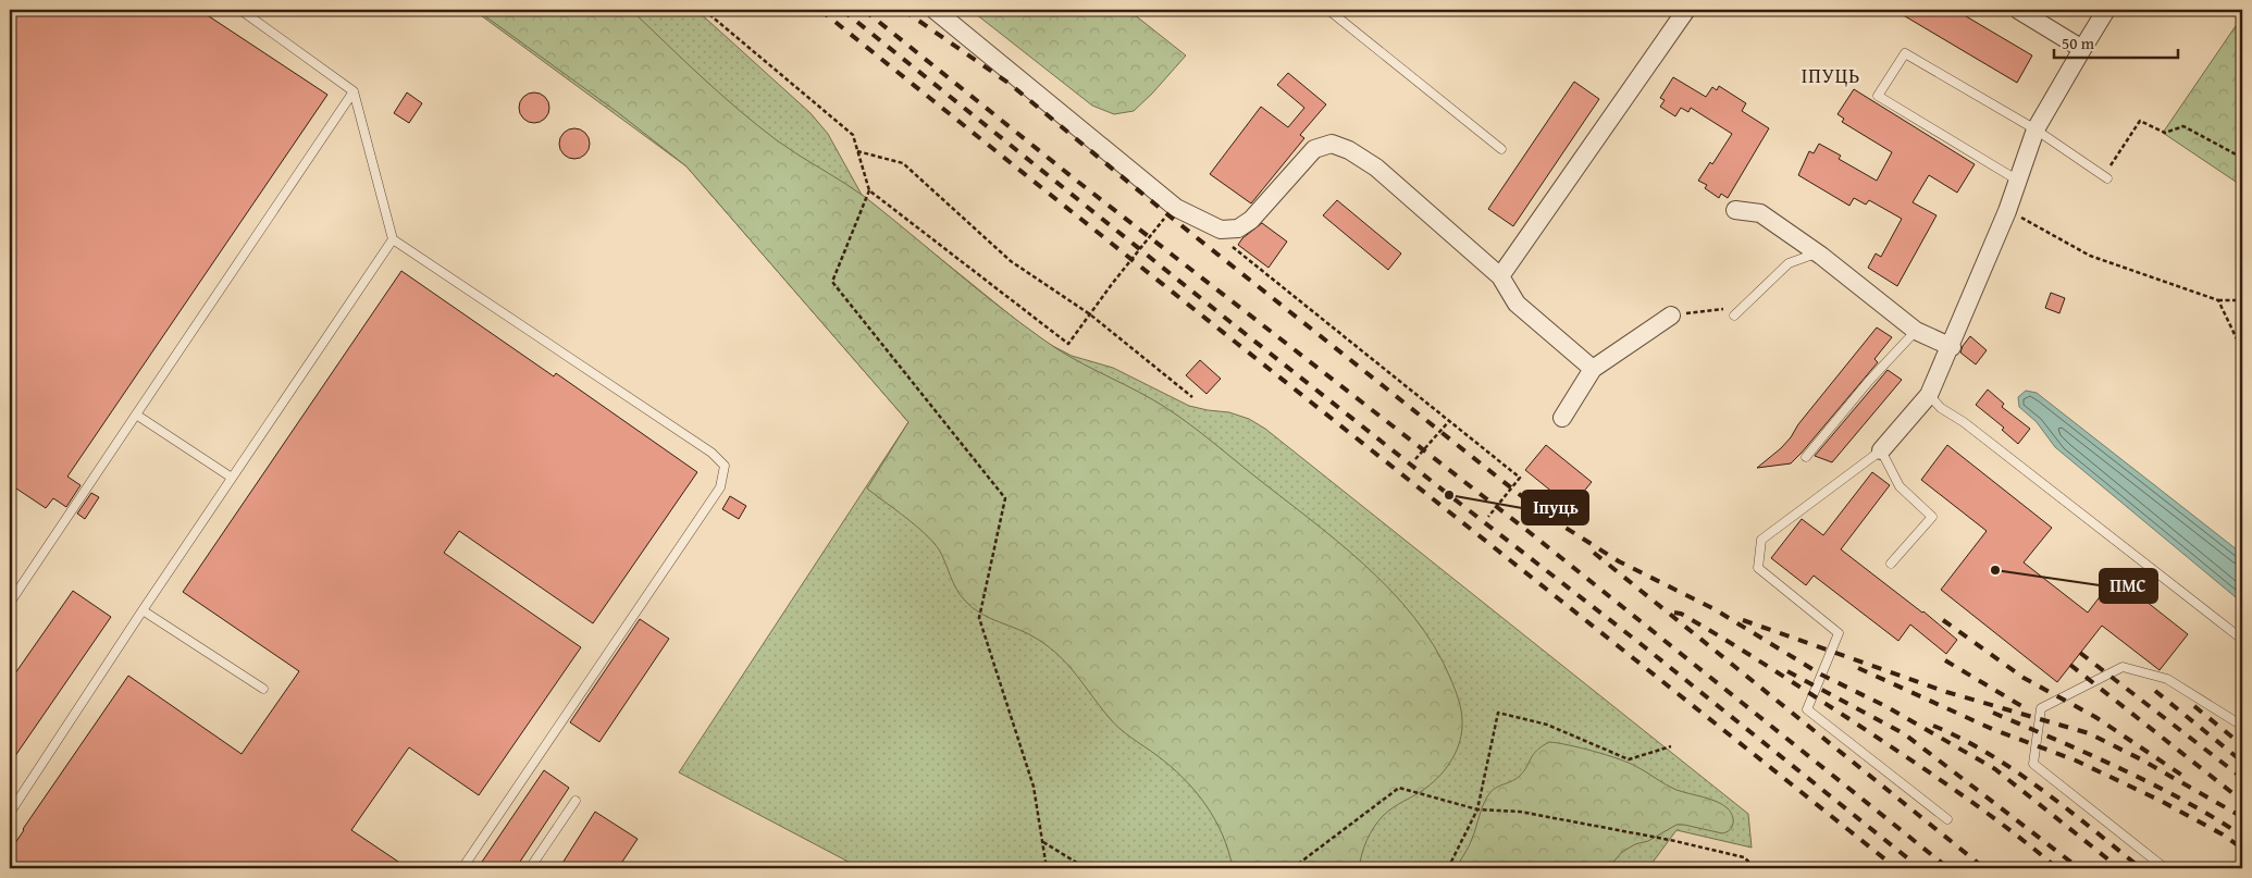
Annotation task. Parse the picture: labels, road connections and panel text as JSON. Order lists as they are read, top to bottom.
{
  "districts": ["ІПУЦЬ"],
  "places": ["Іпуць", "ПМС"],
  "scale_bar": "50 m"
}
